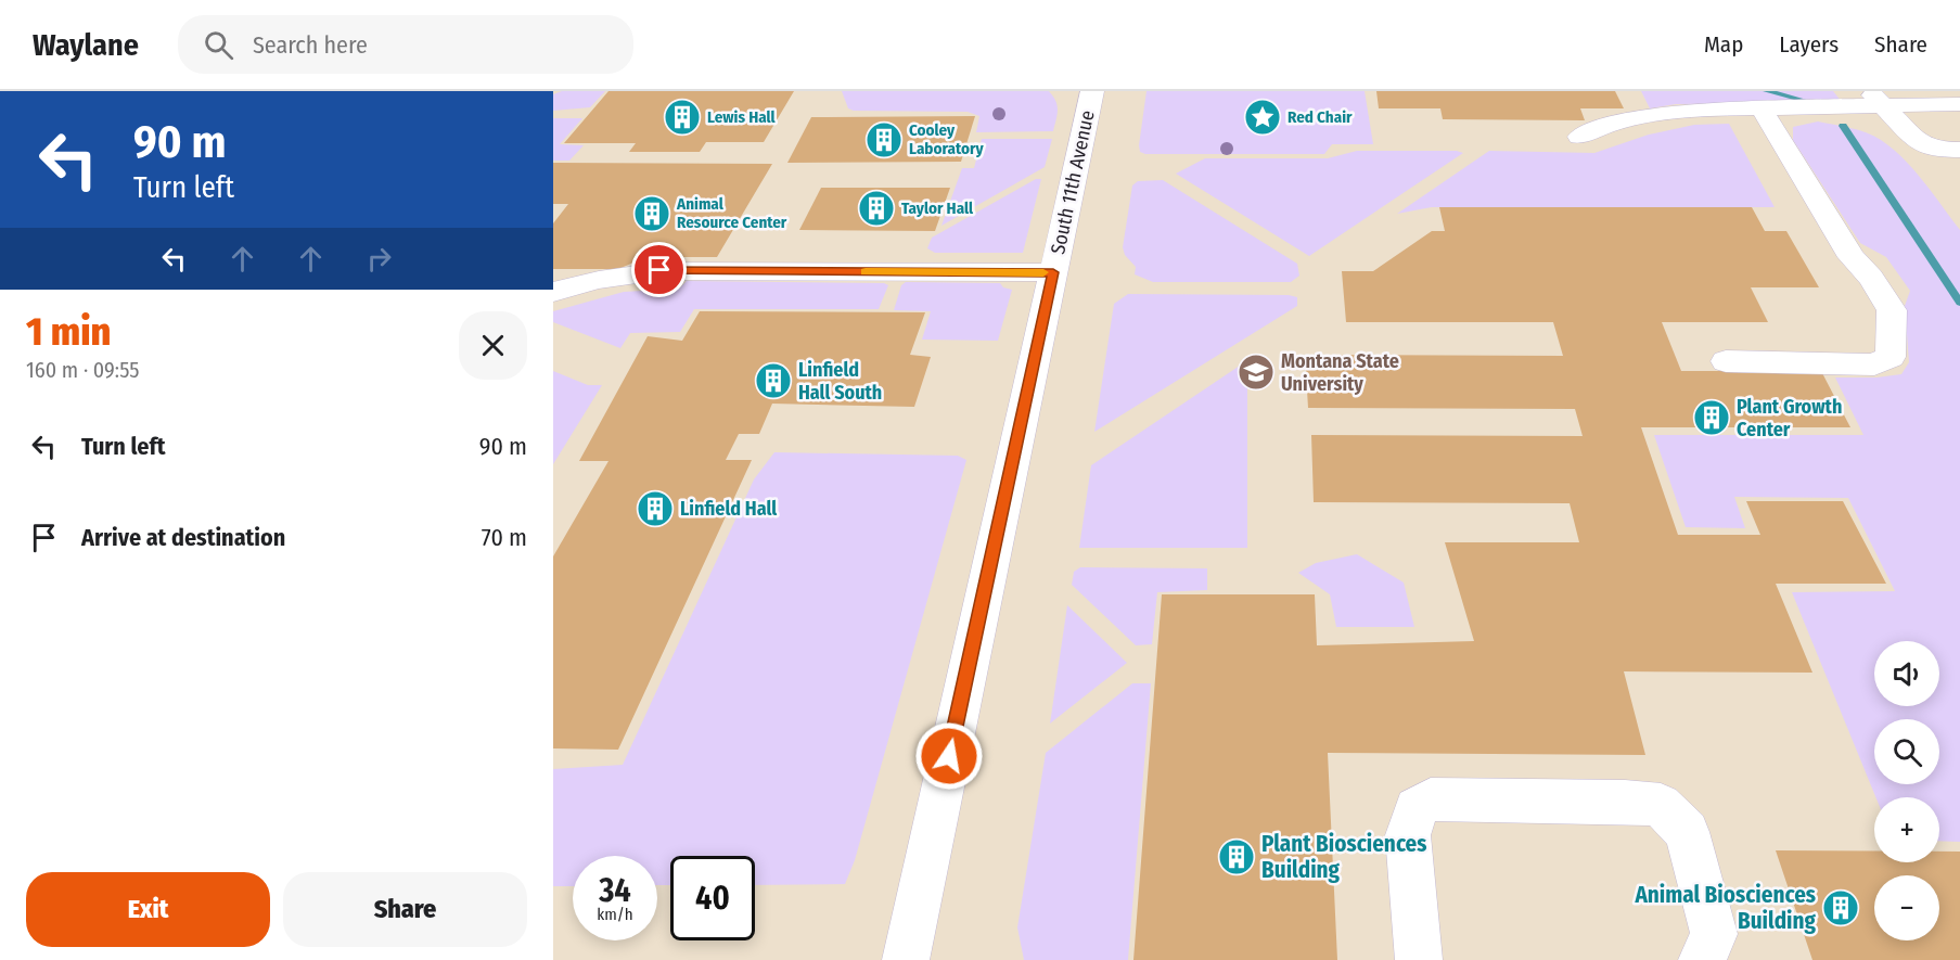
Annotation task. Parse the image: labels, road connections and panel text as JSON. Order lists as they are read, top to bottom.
{
  "streets": {
    "street": ["South 11th Avenue"]
  },
  "places": {
    "building": [
      "Lewis Hall",
      "Cooley Laboratory",
      "Taylor Hall",
      "Animal Resource Center",
      "Linfield Hall South",
      "Plant Growth Center",
      "Linfield Hall",
      "Plant Biosciences Building",
      "Animal Biosciences Building"
    ],
    "place": ["Red Chair"],
    "school or university": ["Montana State University"]
  },
  "page": {
    "header": "Waylane",
    "search": "Search here",
    "nav": ["Map", "Layers", "Share"],
    "turn": ["90 m", "Turn left"],
    "heading": ["1 min", "160 m · 09:55"],
    "list": [
      {
        "name": "Turn left",
        "value": "90 m"
      },
      {
        "name": "Arrive at destination",
        "value": "70 m"
      }
    ],
    "map_buttons": ["+", "−"],
    "speed": "34 km/h",
    "limit": "40",
    "buttons": ["Exit", "Share"]
  }
}
